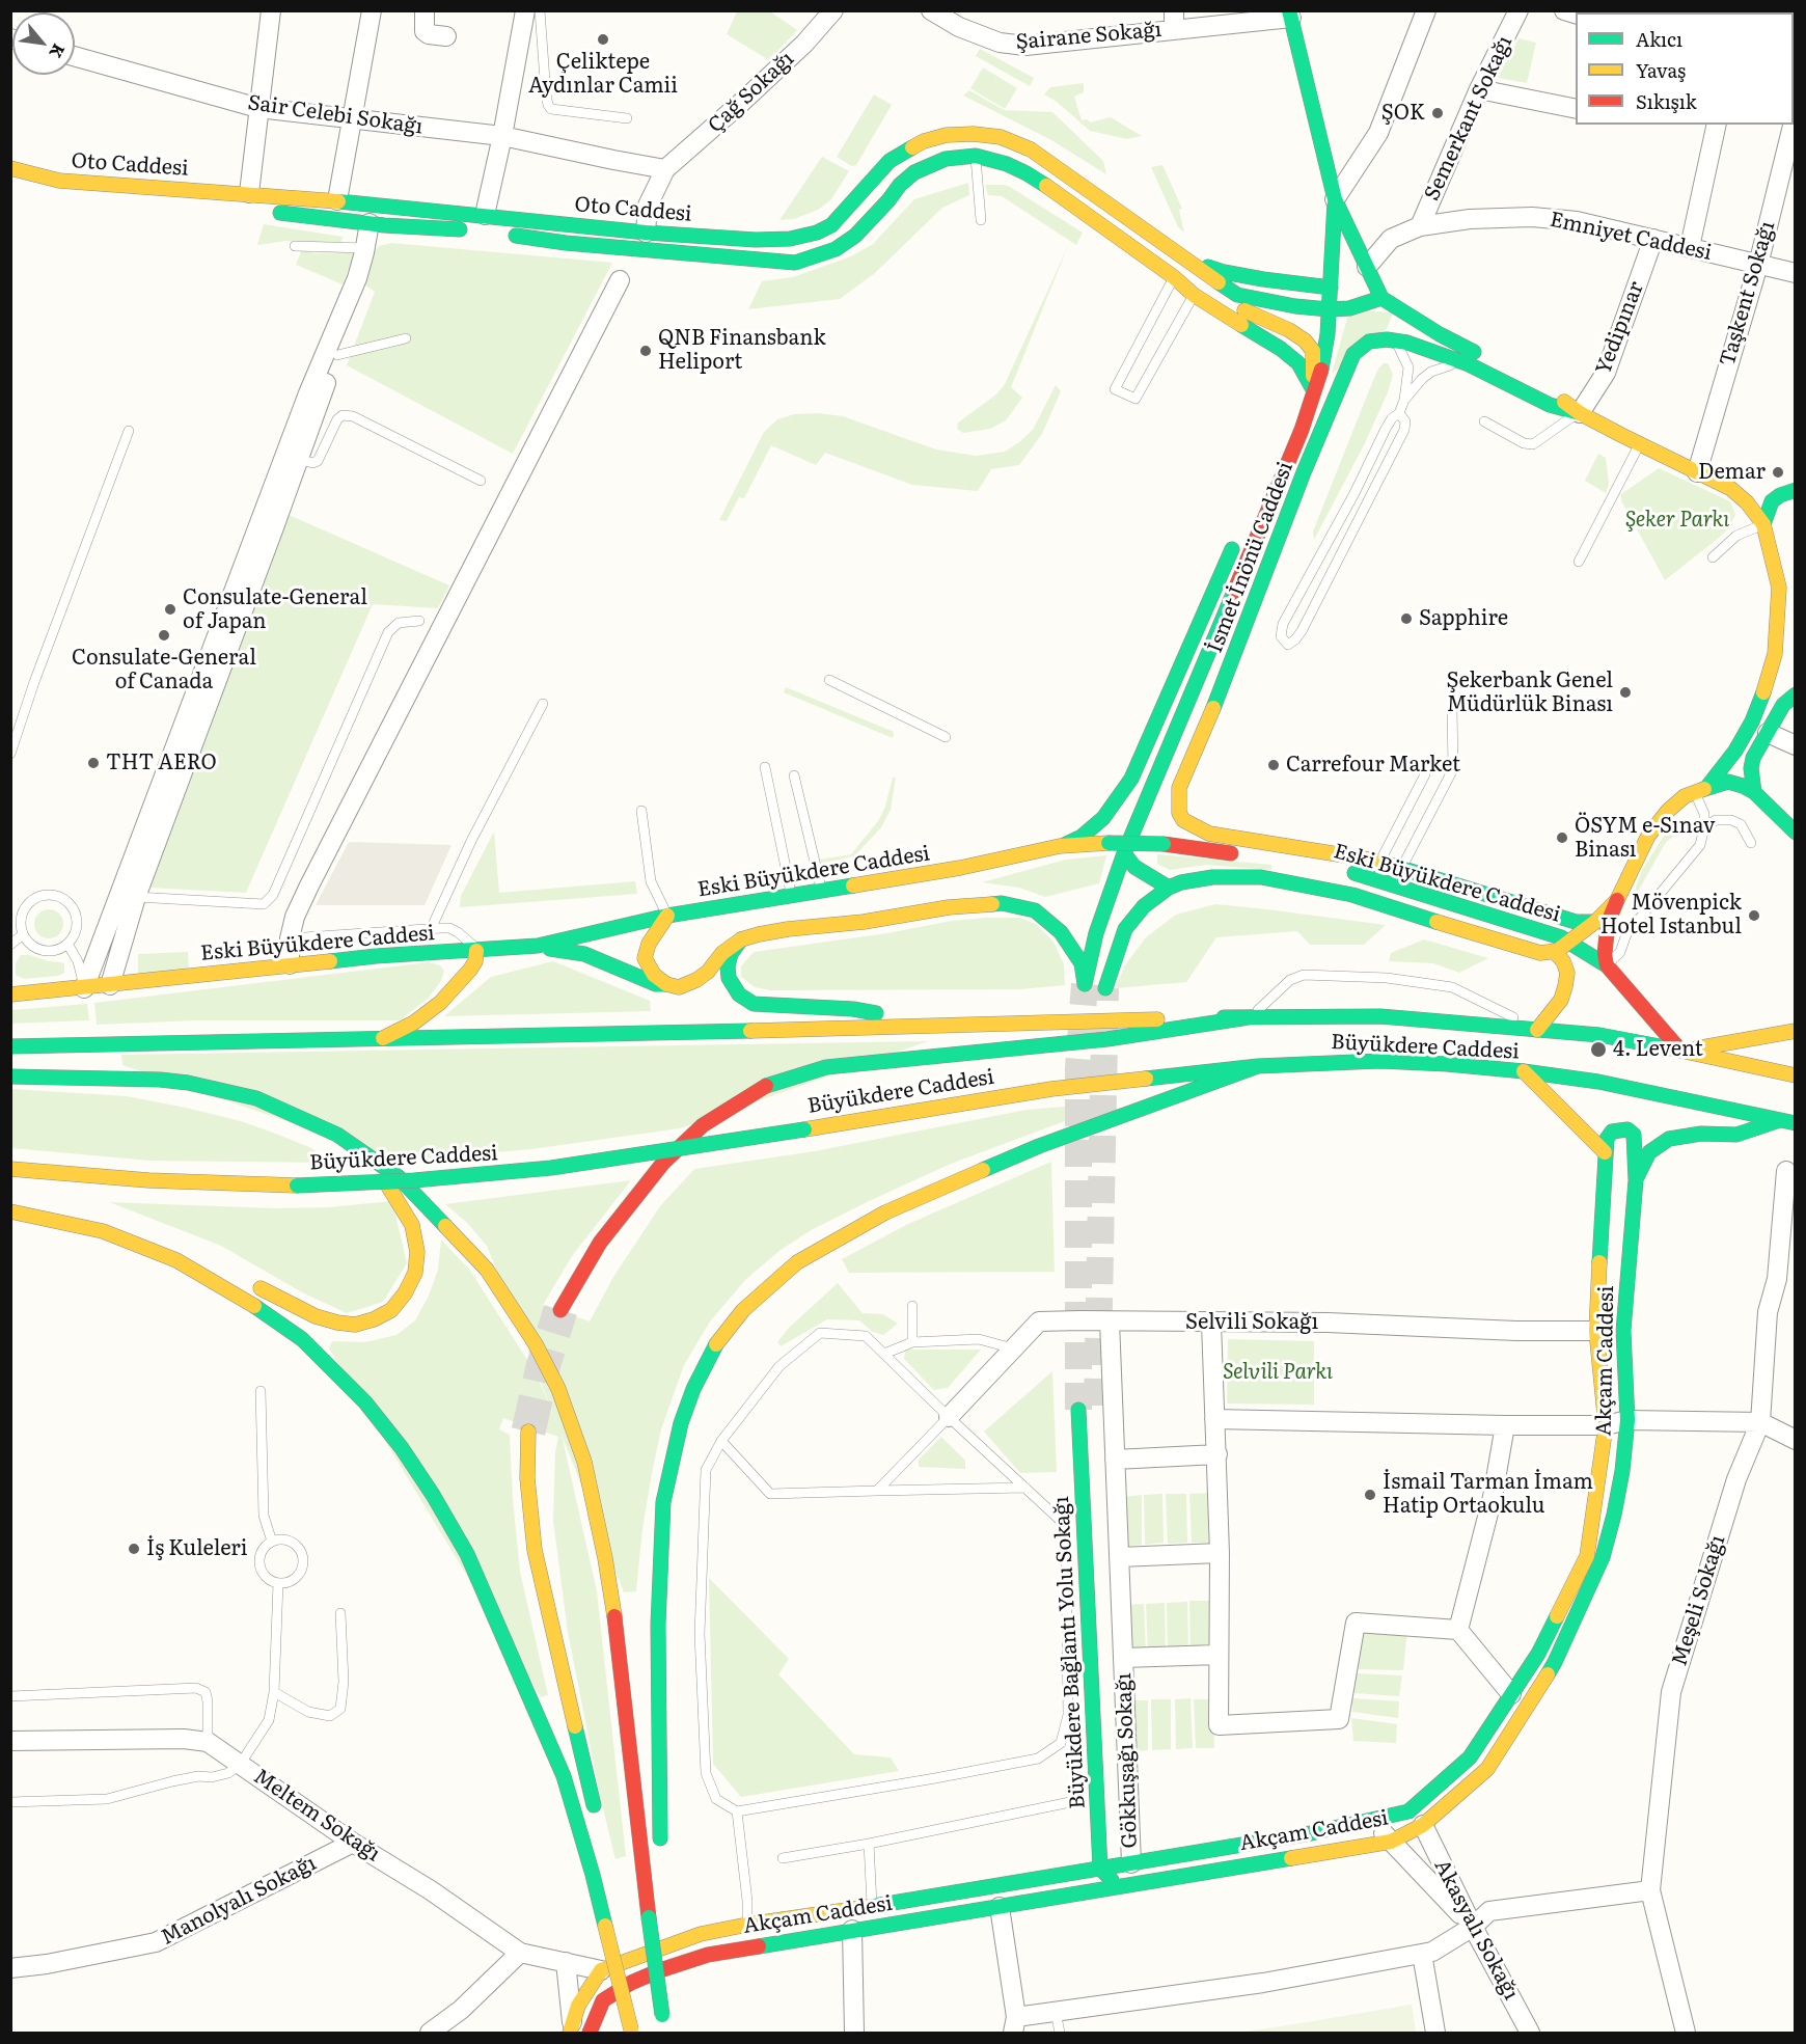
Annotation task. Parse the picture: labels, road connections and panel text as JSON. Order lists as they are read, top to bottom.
{
  "streets": {
    "main road": [
      "Oto Caddesi",
      "İsmet İnönü Caddesi",
      "Eski Büyükdere Caddesi",
      "Büyükdere Caddesi",
      "Akçam Caddesi",
      "Büyükdere Bağlantı Yolu Sokağı"
    ],
    "street": [
      "Şairane Sokağı",
      "Çağ Sokağı",
      "Sair Celebi Sokağı",
      "Semerkant Sokağı",
      "Emniyet Caddesi",
      "Taşkent Sokağı",
      "Yedipınar",
      "Selvili Sokağı",
      "Meşeli Sokağı",
      "Gökkuşağı Sokağı",
      "Meltem Sokağı",
      "Manolyalı Sokağı",
      "Akasyalı Sokağı"
    ]
  },
  "crossings": [
    ["Şairane Sokağı", "İsmet İnönü Caddesi"],
    ["Çağ Sokağı", "Oto Caddesi"],
    ["Semerkant Sokağı", "Emniyet Caddesi"],
    ["Emniyet Caddesi", "Taşkent Sokağı"],
    ["Emniyet Caddesi", "Yedipınar"],
    ["Emniyet Caddesi", "İsmet İnönü Caddesi"],
    ["Yedipınar", "İsmet İnönü Caddesi"],
    ["Eski Büyükdere Caddesi", "Büyükdere Caddesi"],
    ["Selvili Sokağı", "Akçam Caddesi"],
    ["Selvili Sokağı", "Gökkuşağı Sokağı"],
    ["Akçam Caddesi", "Büyükdere Bağlantı Yolu Sokağı"],
    ["Akçam Caddesi", "Gökkuşağı Sokağı"],
    ["Akçam Caddesi", "Meltem Sokağı"],
    ["Akçam Caddesi", "Akasyalı Sokağı"],
    ["Meltem Sokağı", "Manolyalı Sokağı"]
  ],
  "parks": ["Şeker Parkı", "Selvili Parkı"],
  "places": [
    "Çeliktepe Aydınlar Camii",
    "ŞOK",
    "QNB Finansbank Heliport",
    "Demar",
    "Consulate-General of Japan",
    "Sapphire",
    "Consulate-General of Canada",
    "Şekerbank Genel Müdürlük Binası",
    "THT AERO",
    "Carrefour Market",
    "ÖSYM e-Sınav Binası",
    "Mövenpick Hotel Istanbul",
    "4. Levent",
    "İsmail Tarman İmam Hatip Ortaokulu",
    "İş Kuleleri"
  ],
  "legend": ["Akıcı", "Yavaş", "Sıkışık"],
  "north": "bottom right"
}
